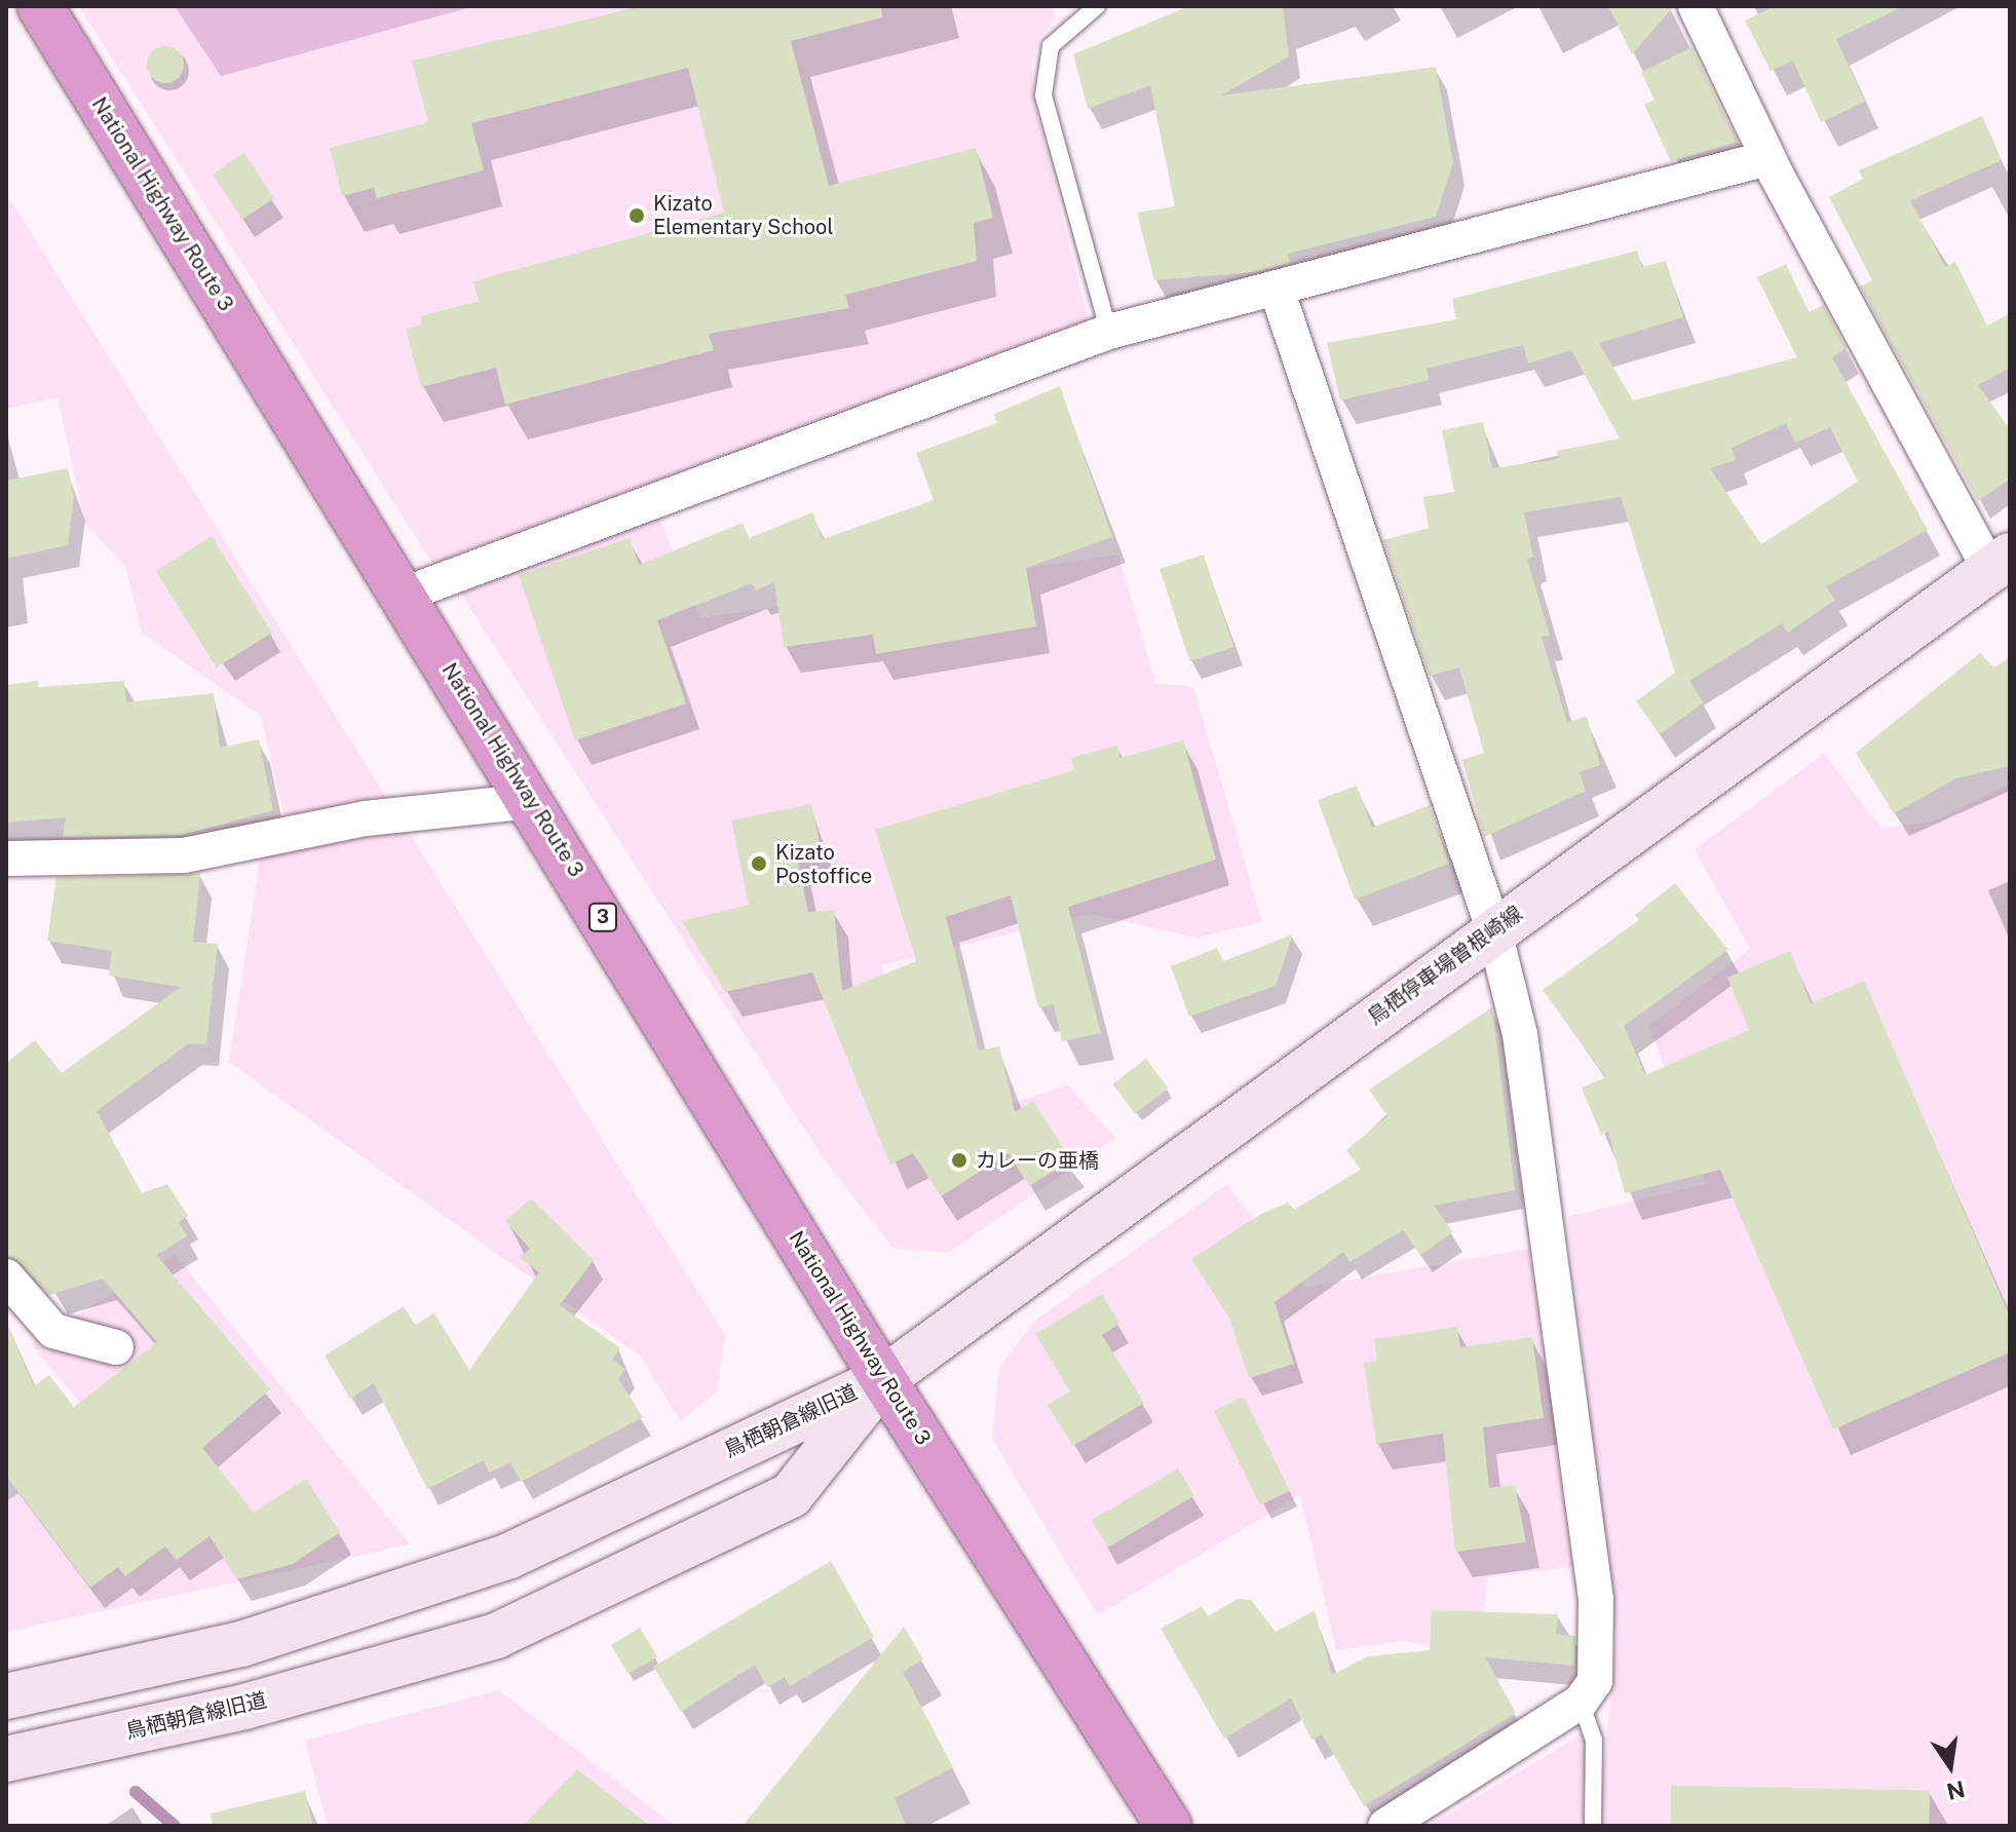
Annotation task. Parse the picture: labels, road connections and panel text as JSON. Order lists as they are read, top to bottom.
{
  "streets": {
    "highway": ["National Highway Route 3", "3"],
    "street": ["鳥栖停車場曽根崎線", "鳥栖朝倉線旧道"]
  },
  "crossings": [
    ["National Highway Route 3", "鳥栖停車場曽根崎線"],
    ["National Highway Route 3", "鳥栖朝倉線旧道"],
    ["鳥栖停車場曽根崎線", "鳥栖朝倉線旧道"]
  ],
  "places": ["Kizato Elementary School", "Kizato Postoffice", "カレーの亜橋"],
  "north": "bottom"
}
